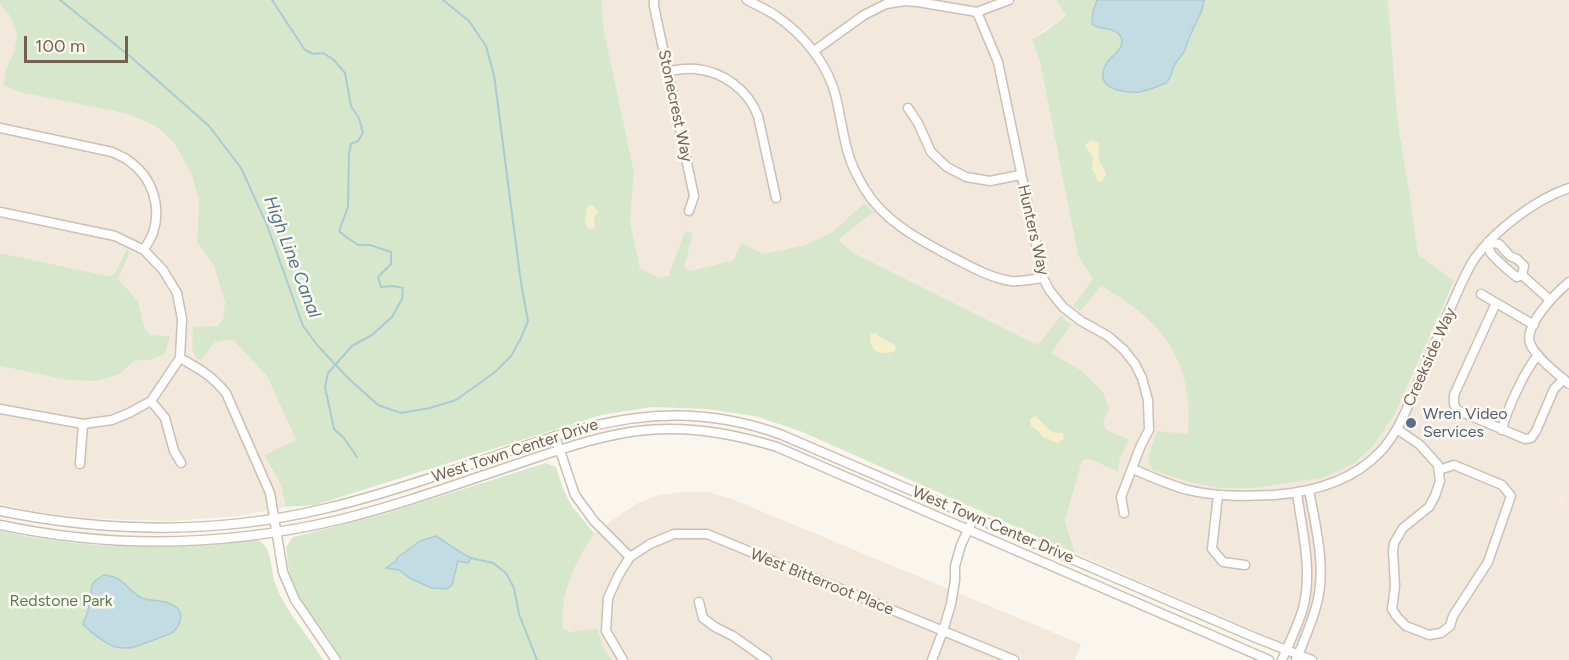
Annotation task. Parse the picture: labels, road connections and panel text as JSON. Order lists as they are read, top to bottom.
{
  "streets": {
    "street": [
      "Stonecrest Way",
      "Hunters Way",
      "Creekside Way",
      "West Town Center Drive",
      "West Bitterroot Place"
    ]
  },
  "crossings": [
    ["Hunters Way", "Creekside Way"]
  ],
  "water": ["High Line Canal"],
  "parks": ["Redstone Park"],
  "places": ["Wren Video Services"],
  "scale_bar": "100 m"
}
